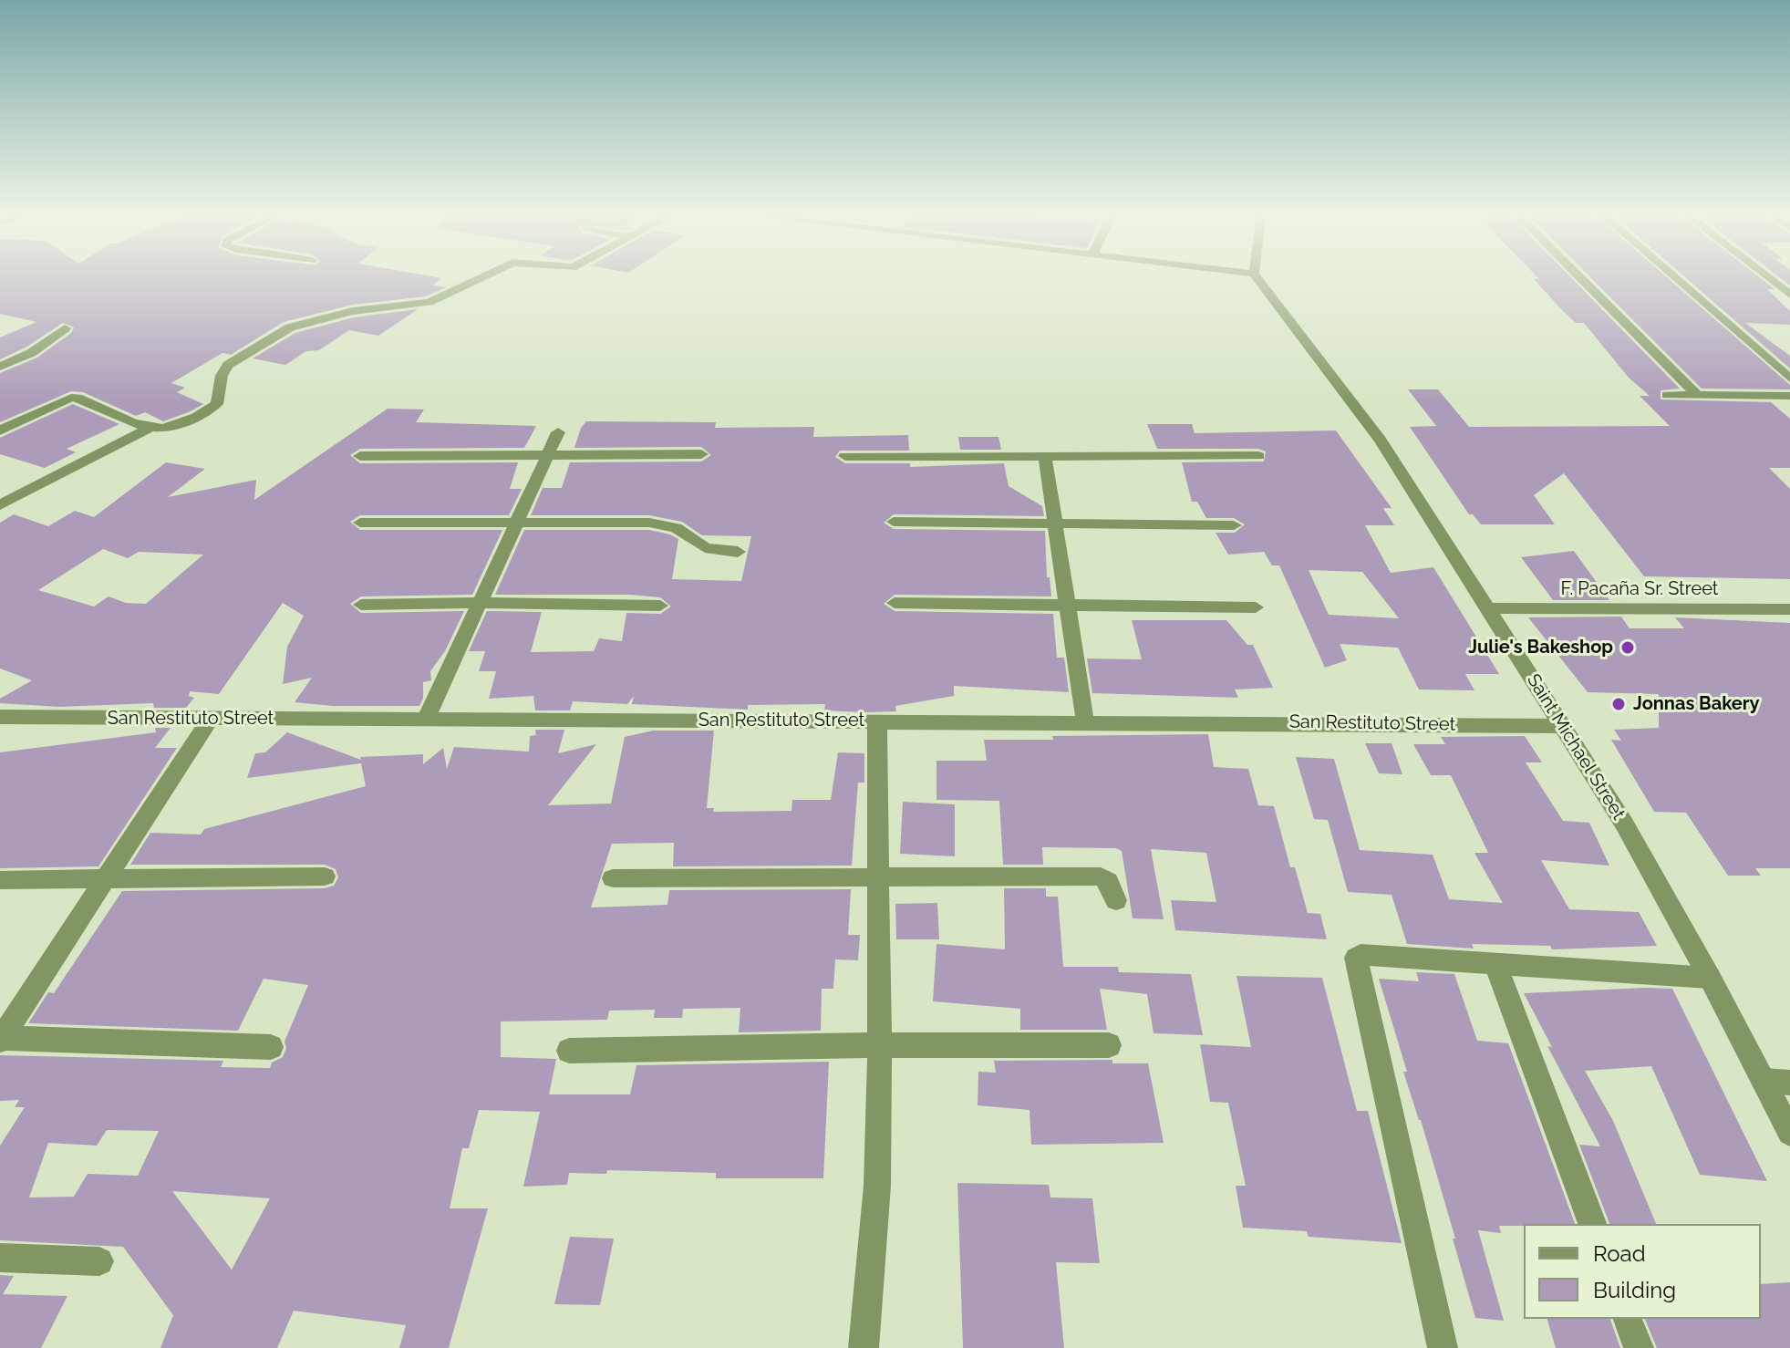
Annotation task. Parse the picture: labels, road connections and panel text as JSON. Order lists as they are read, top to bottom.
{
  "streets": {
    "street": ["F. Pacaña Sr. Street", "San Restituto Street", "Saint Michael Street"]
  },
  "crossings": [
    ["F. Pacaña Sr. Street", "Saint Michael Street"],
    ["San Restituto Street", "Saint Michael Street"]
  ],
  "places": ["Julie's Bakeshop", "Jonnas Bakery"],
  "legend": ["Road", "Building"]
}
